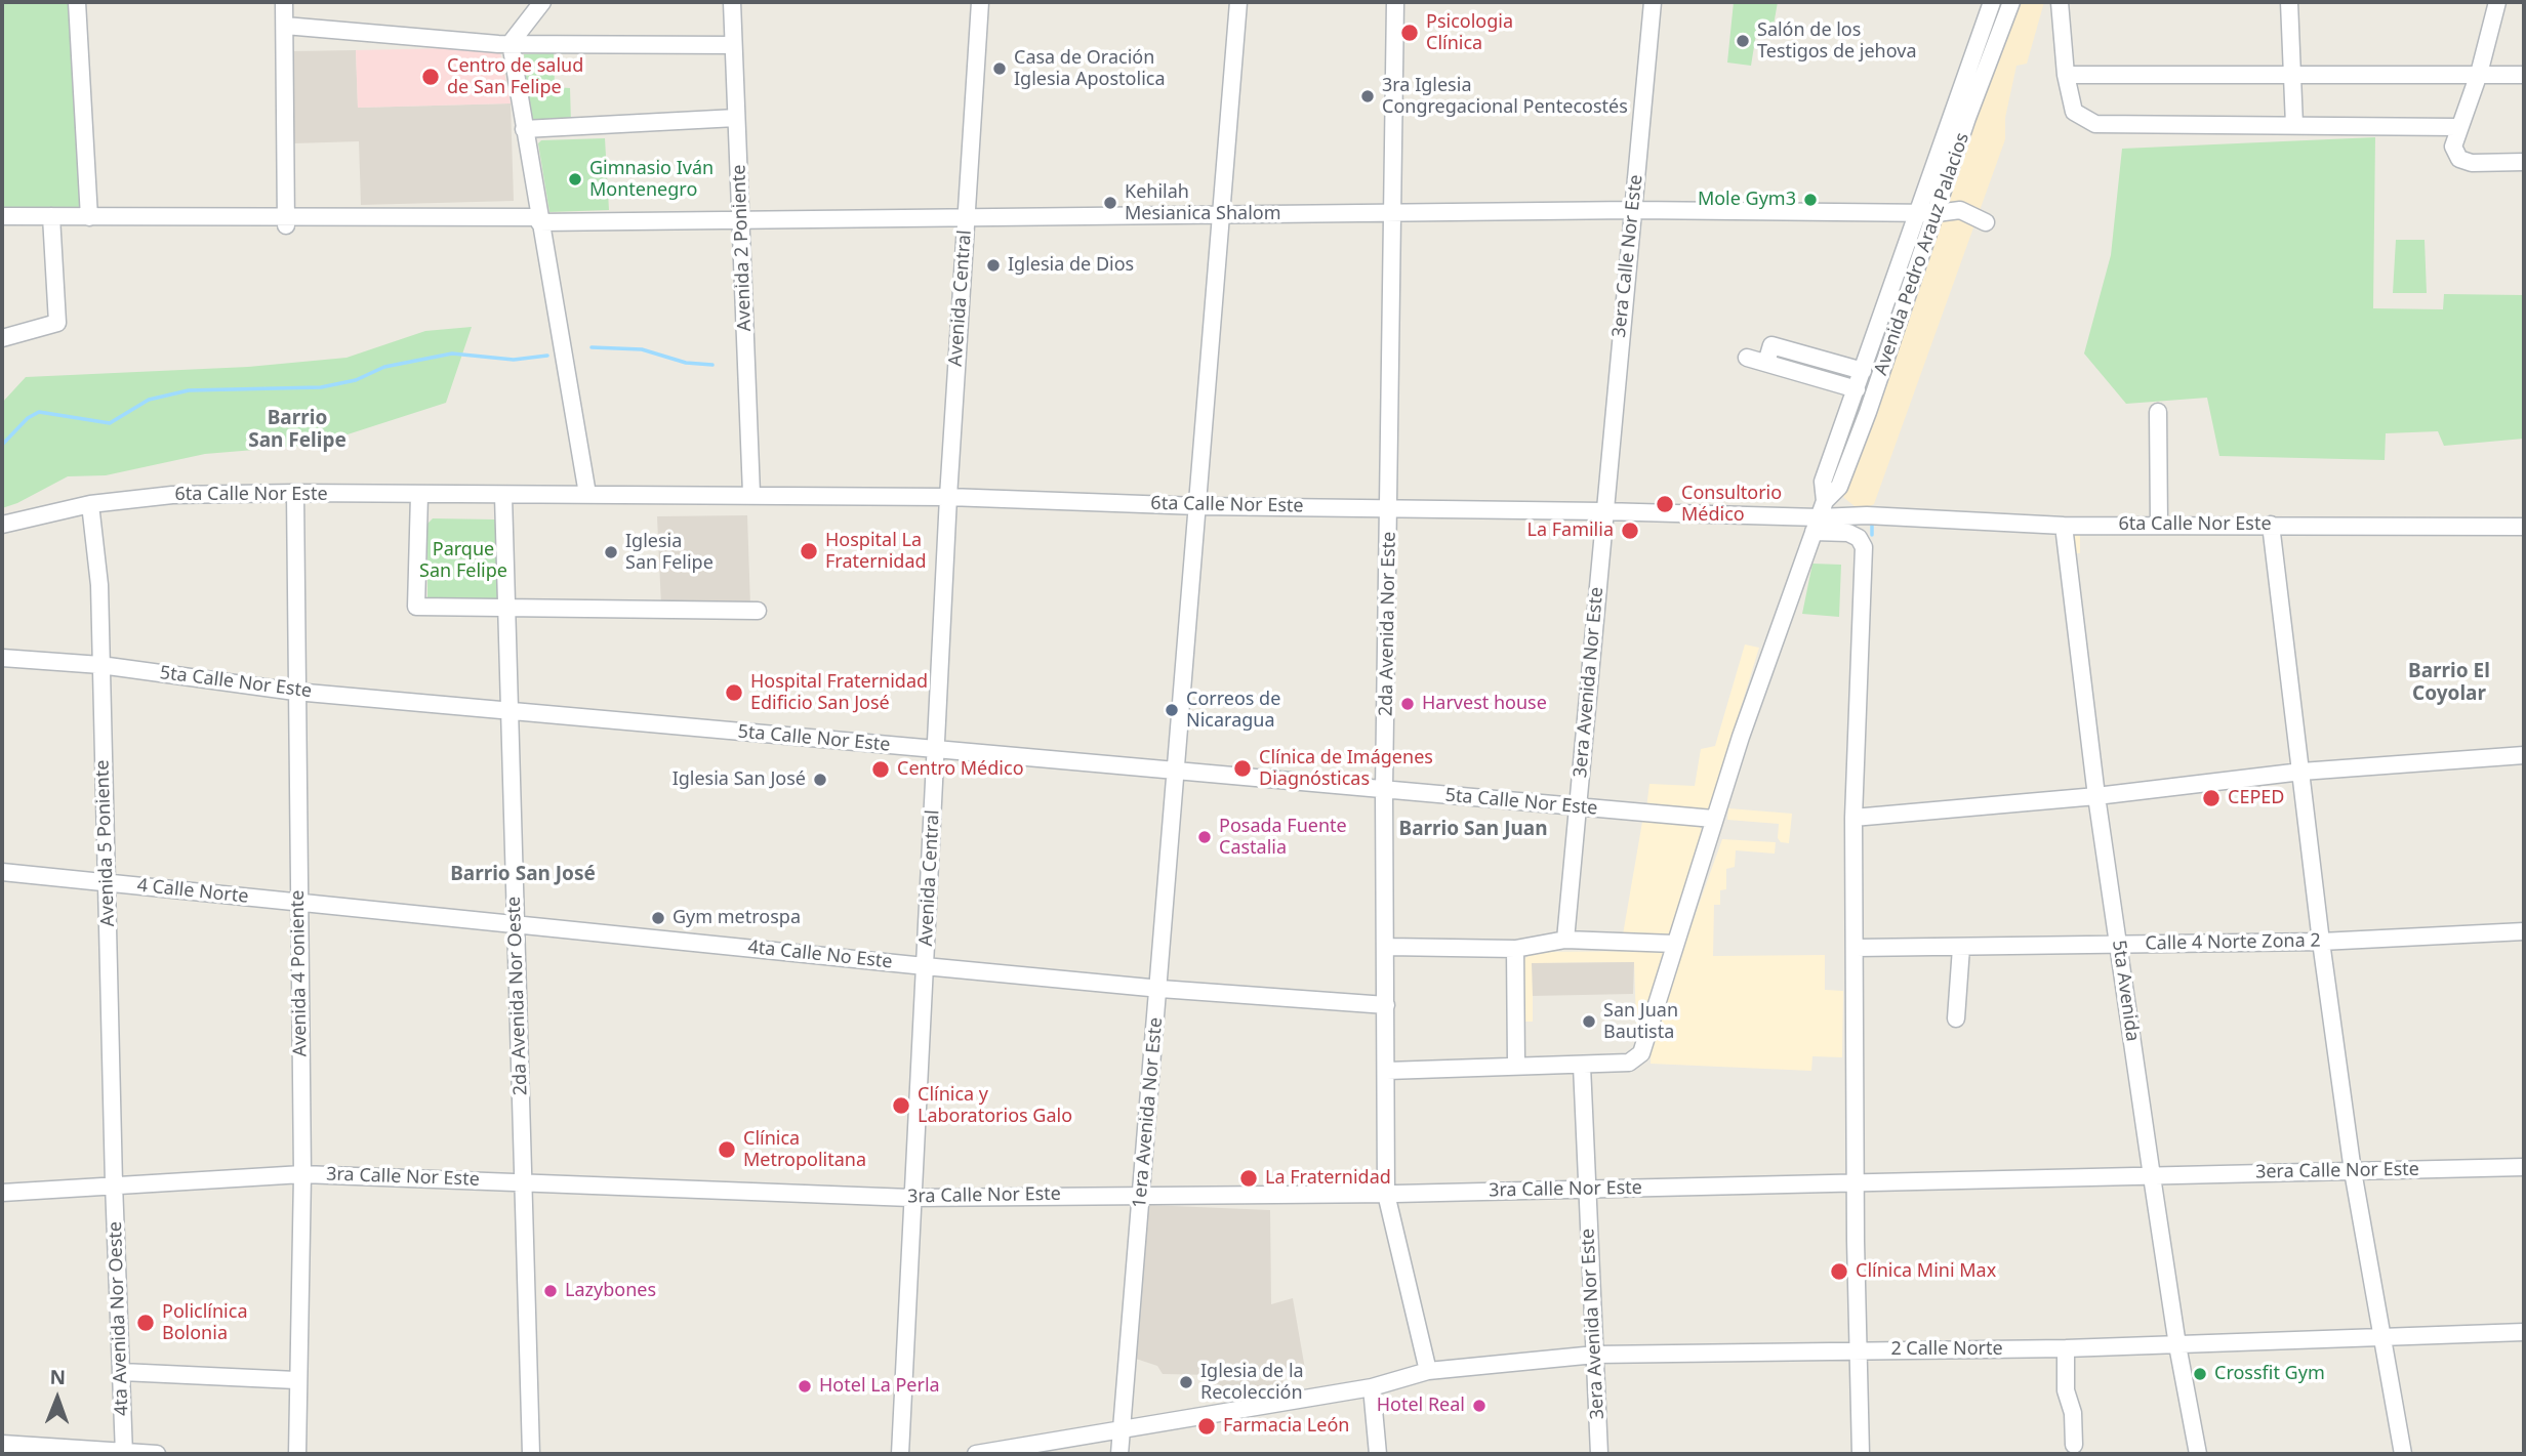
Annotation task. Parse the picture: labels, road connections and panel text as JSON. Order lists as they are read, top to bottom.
{
  "streets": {
    "street": [
      "Avenida 2 Poniente",
      "Avenida Pedro Arauz Palacios",
      "3era Calle Nor Este",
      "Avenida Central",
      "6ta Calle Nor Este",
      "2da Avenida Nor Este",
      "5ta Calle Nor Este",
      "3era Avenida Nor Este",
      "Avenida 5 Poniente",
      "4 Calle Norte",
      "Calle 4 Norte Zona 2",
      "4ta Calle No Este",
      "Avenida 4 Poniente",
      "5ta Avenida",
      "2da Avenida Nor Oeste",
      "1era Avenida Nor Este",
      "3ra Calle Nor Este",
      "4ta Avenida Nor Oeste",
      "2 Calle Norte"
    ]
  },
  "crossings": [
    ["Avenida 2 Poniente", "6ta Calle Nor Este"],
    ["Avenida Pedro Arauz Palacios", "6ta Calle Nor Este"],
    ["Avenida Pedro Arauz Palacios", "5ta Calle Nor Este"],
    ["Avenida Pedro Arauz Palacios", "3era Avenida Nor Este"],
    ["3era Calle Nor Este", "6ta Calle Nor Este"],
    ["3era Calle Nor Este", "3era Avenida Nor Este"],
    ["3era Calle Nor Este", "5ta Avenida"],
    ["Avenida Central", "6ta Calle Nor Este"],
    ["Avenida Central", "5ta Calle Nor Este"],
    ["Avenida Central", "4ta Calle No Este"],
    ["Avenida Central", "3ra Calle Nor Este"],
    ["6ta Calle Nor Este", "2da Avenida Nor Este"],
    ["6ta Calle Nor Este", "3era Avenida Nor Este"],
    ["6ta Calle Nor Este", "Avenida 5 Poniente"],
    ["6ta Calle Nor Este", "Avenida 4 Poniente"],
    ["6ta Calle Nor Este", "5ta Avenida"],
    ["6ta Calle Nor Este", "2da Avenida Nor Oeste"],
    ["2da Avenida Nor Este", "5ta Calle Nor Este"],
    ["2da Avenida Nor Este", "4ta Calle No Este"],
    ["2da Avenida Nor Este", "3ra Calle Nor Este"],
    ["2da Avenida Nor Este", "2 Calle Norte"],
    ["5ta Calle Nor Este", "3era Avenida Nor Este"],
    ["5ta Calle Nor Este", "Avenida 5 Poniente"],
    ["5ta Calle Nor Este", "Avenida 4 Poniente"],
    ["5ta Calle Nor Este", "2da Avenida Nor Oeste"],
    ["5ta Calle Nor Este", "1era Avenida Nor Este"],
    ["3era Avenida Nor Este", "3ra Calle Nor Este"],
    ["3era Avenida Nor Este", "2 Calle Norte"],
    ["Avenida 5 Poniente", "4 Calle Norte"],
    ["Avenida 5 Poniente", "3ra Calle Nor Este"],
    ["Avenida 5 Poniente", "4ta Avenida Nor Oeste"],
    ["4 Calle Norte", "4ta Calle No Este"],
    ["4 Calle Norte", "Avenida 4 Poniente"],
    ["Calle 4 Norte Zona 2", "5ta Avenida"],
    ["4ta Calle No Este", "Avenida 4 Poniente"],
    ["4ta Calle No Este", "2da Avenida Nor Oeste"],
    ["4ta Calle No Este", "1era Avenida Nor Este"],
    ["Avenida 4 Poniente", "3ra Calle Nor Este"],
    ["5ta Avenida", "2 Calle Norte"],
    ["2da Avenida Nor Oeste", "3ra Calle Nor Este"],
    ["1era Avenida Nor Este", "3ra Calle Nor Este"],
    ["1era Avenida Nor Este", "2 Calle Norte"],
    ["3ra Calle Nor Este", "4ta Avenida Nor Oeste"]
  ],
  "districts": [
    "Barrio San Felipe",
    "Barrio El Coyolar",
    "Barrio San Juan",
    "Barrio San José"
  ],
  "parks": ["Parque San Felipe"],
  "places": [
    "Psicologia Clínica",
    "Salón de los Testigos de jehova",
    "Casa de Oración Iglesia Apostolica",
    "Centro de salud de San Felipe",
    "3ra Iglesia Congregacional Pentecostés",
    "Gimnasio Iván Montenegro",
    "Mole Gym3",
    "Kehilah Mesianica Shalom",
    "Iglesia de Dios",
    "Consultorio Médico",
    "La Familia",
    "Hospital La Fraternidad",
    "Iglesia San Felipe",
    "Hospital Fraternidad Edificio San José",
    "Harvest house",
    "Correos de Nicaragua",
    "Clínica de Imágenes Diagnósticas",
    "Centro Médico",
    "Iglesia San José",
    "CEPED",
    "Posada Fuente Castalia",
    "Gym metrospa",
    "San Juan Bautista",
    "Clínica y Laboratorios Galo",
    "Clínica Metropolitana",
    "La Fraternidad",
    "Clínica Mini Max",
    "Lazybones",
    "Policlínica Bolonia",
    "Crossfit Gym",
    "Iglesia de la Recolección",
    "Hotel La Perla",
    "Hotel Real",
    "Farmacia León"
  ],
  "north": "top"
}
